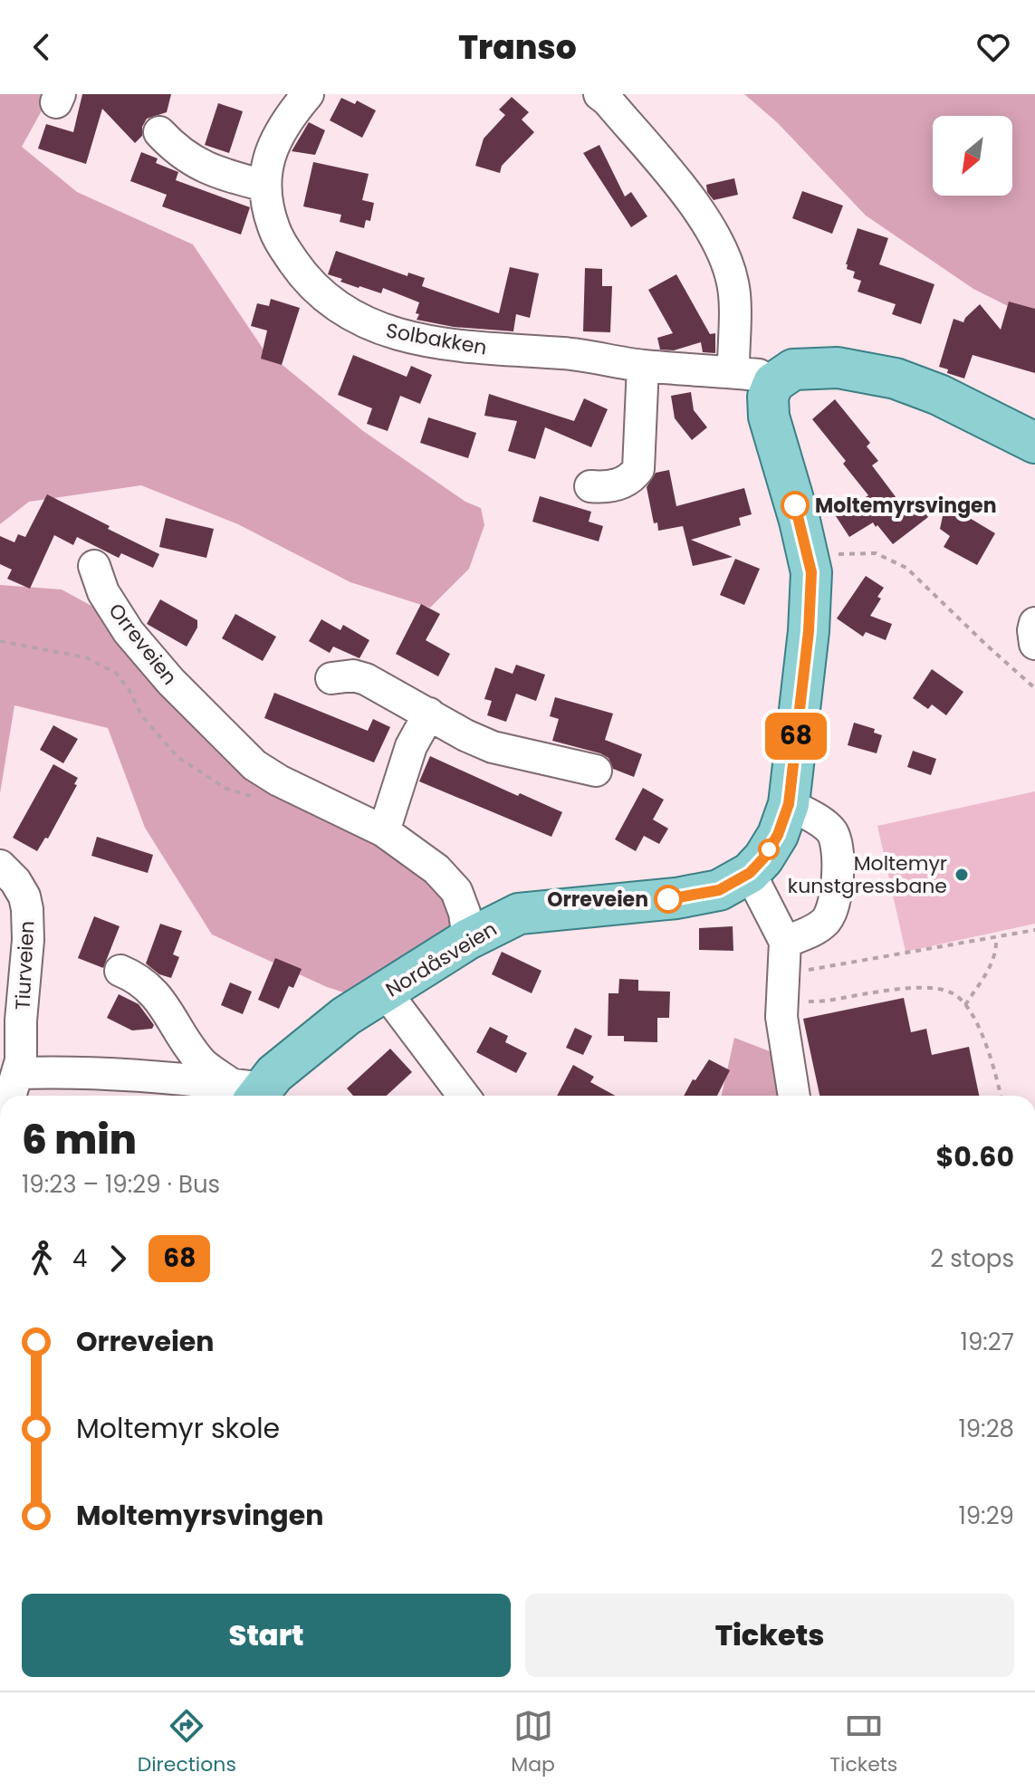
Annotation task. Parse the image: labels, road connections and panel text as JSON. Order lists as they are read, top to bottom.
{
  "streets": {
    "main road": ["Nordåsveien"],
    "street": ["Solbakken", "Orreveien", "Tiurveien"]
  },
  "crossings": [
    ["Orreveien", "Nordåsveien"]
  ],
  "places": ["Moltemyrsvingen", "Moltemyr kunstgressbane", "Orreveien"],
  "lines": ["bus line 68"],
  "north": "bottom left",
  "page": {
    "header": "Transo",
    "on_map": "68",
    "heading": ["6 min", "19:23 – 19:29 · Bus", "$0.60"],
    "legs": ["4", "68", "2 stops"],
    "list": [
      {
        "name": "Orreveien",
        "value": "19:27"
      },
      {
        "name": "Moltemyr skole",
        "value": "19:28"
      },
      {
        "name": "Moltemyrsvingen",
        "value": "19:29"
      }
    ],
    "buttons": ["Start", "Tickets"],
    "tabs": ["Directions", "Map", "Tickets"]
  }
}
